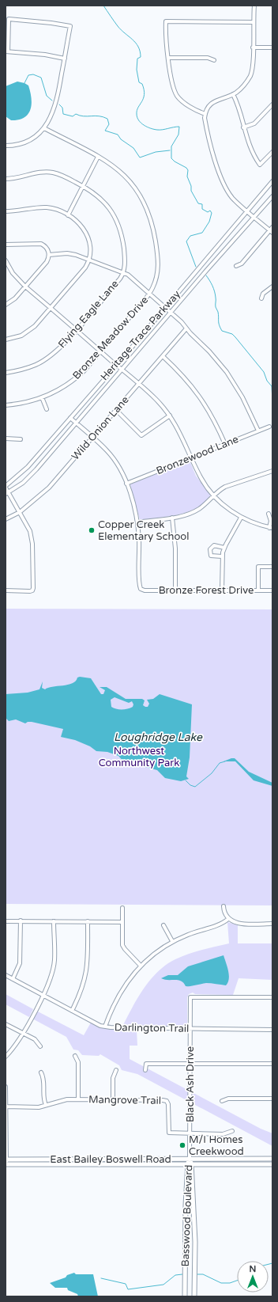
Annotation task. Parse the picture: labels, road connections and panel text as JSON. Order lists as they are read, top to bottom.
{
  "streets": {
    "main road": ["East Bailey Boswell Road", "Basswood Boulevard"],
    "street": [
      "Flying Eagle Lane",
      "Heritage Trace Parkway",
      "Bronze Meadow Drive",
      "Wild Onion Lane",
      "Bronzewood Lane",
      "Bronze Forest Drive",
      "Darlington Trail",
      "Black Ash Drive",
      "Mangrove Trail"
    ]
  },
  "crossings": [
    ["Darlington Trail", "Black Ash Drive"],
    ["Black Ash Drive", "Mangrove Trail"],
    ["Black Ash Drive", "East Bailey Boswell Road"],
    ["Black Ash Drive", "Basswood Boulevard"],
    ["East Bailey Boswell Road", "Basswood Boulevard"]
  ],
  "water": ["Loughridge Lake"],
  "parks": ["Northwest Community Park"],
  "places": ["Copper Creek Elementary School", "M/I Homes Creekwood"],
  "north": "top"
}
